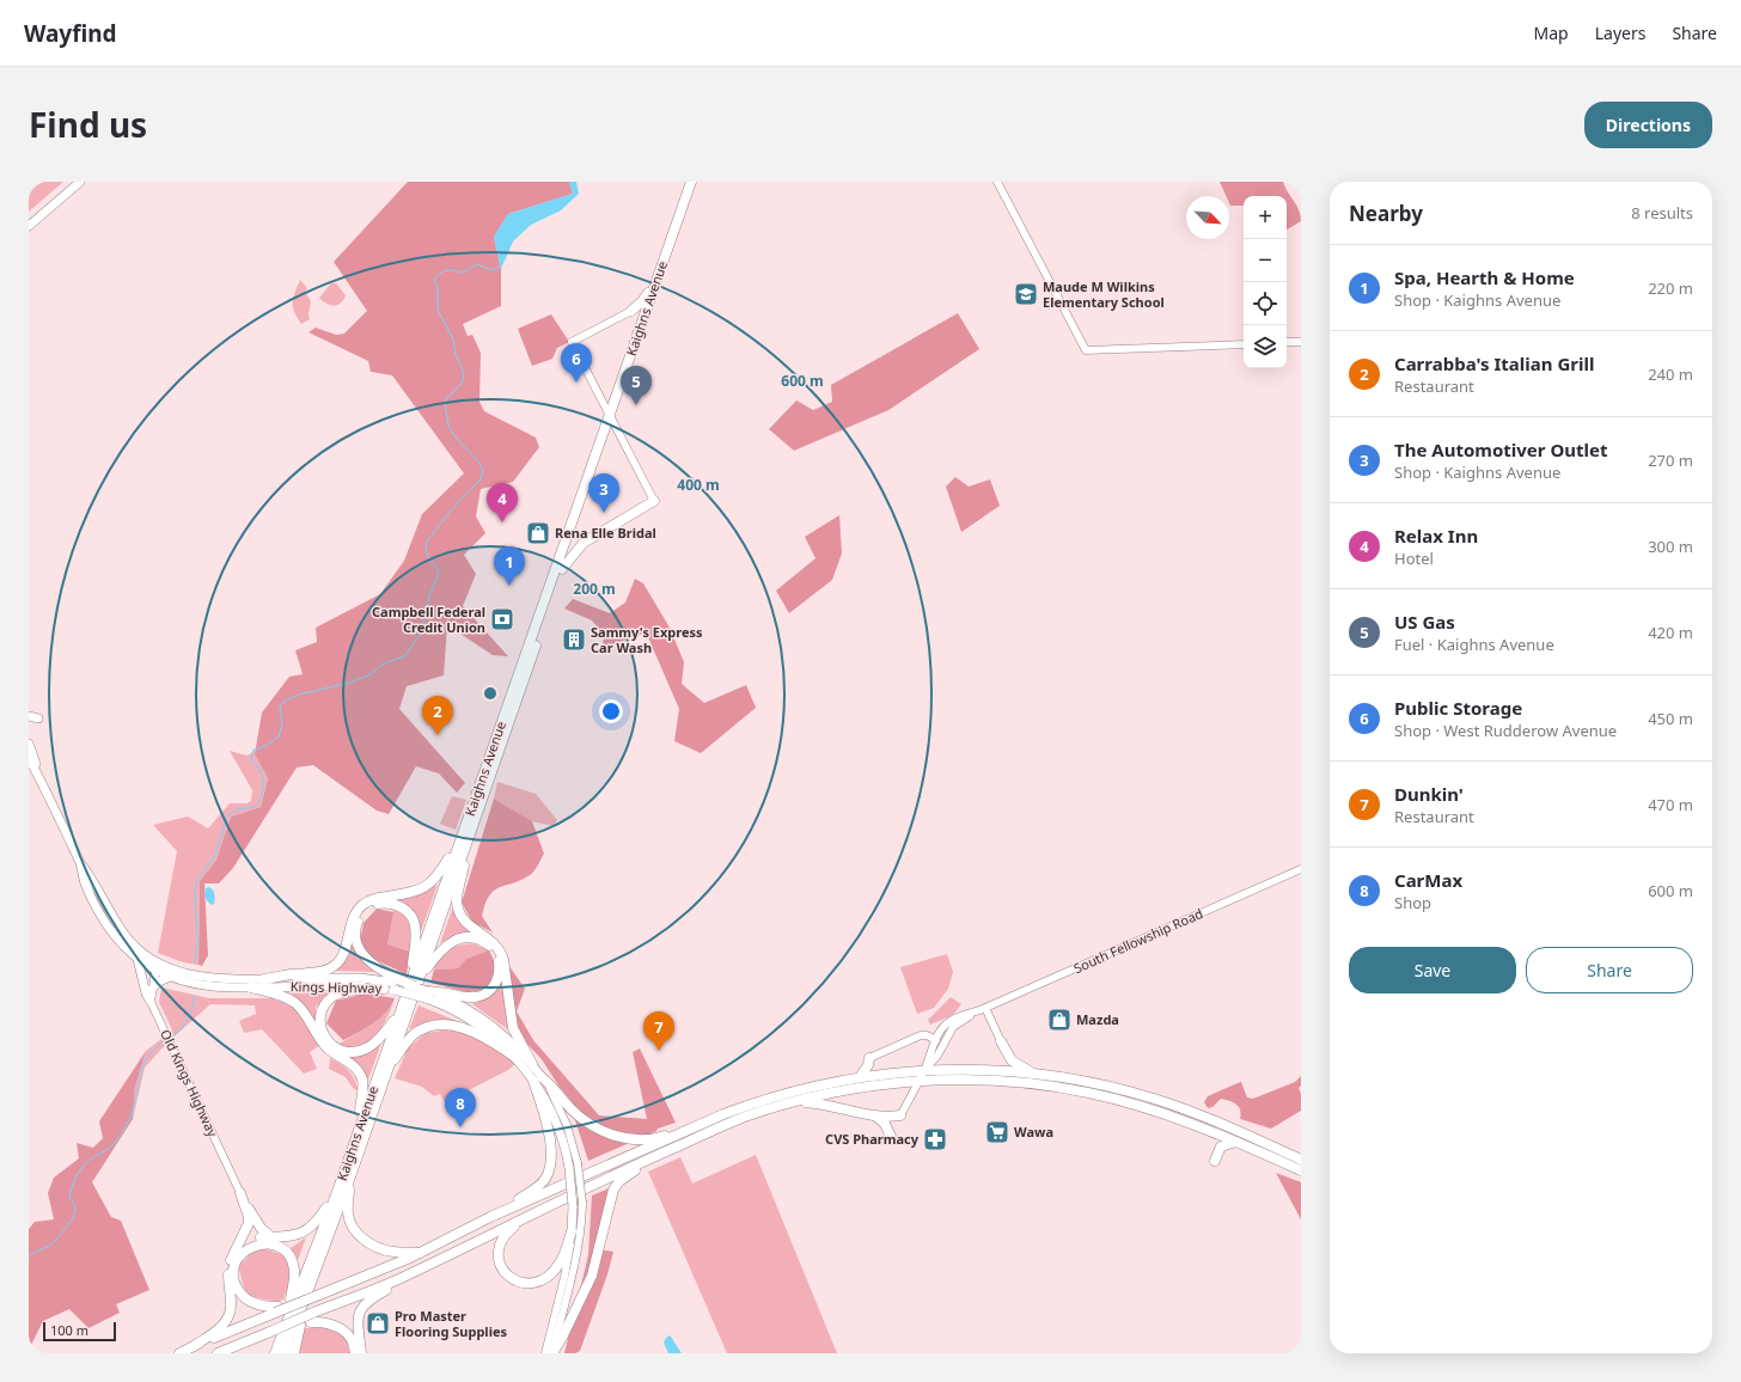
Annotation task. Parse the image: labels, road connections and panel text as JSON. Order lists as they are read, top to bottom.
{
  "streets": {
    "highway": ["Kaighns Avenue"],
    "main road": ["Kings Highway"],
    "street": ["South Fellowship Road", "Old Kings Highway"]
  },
  "crossings": [
    ["Kaighns Avenue", "Kings Highway"]
  ],
  "places": {
    "school or university": ["Maude M Wilkins Elementary School"],
    "shop": ["Rena Elle Bridal", "Mazda", "Pro Master Flooring Supplies"],
    "bank": ["Campbell Federal Credit Union"],
    "building": ["Sammy's Express Car Wash"],
    "supermarket": ["Wawa"],
    "pharmacy": ["CVS Pharmacy"]
  },
  "scale_bar": "100 m",
  "north": "bottom right",
  "page": {
    "header": "Wayfind",
    "nav": ["Map", "Layers", "Share"],
    "title": "Find us",
    "buttons": [
      "Directions",
      ["Save", "Share"]
    ],
    "heading": ["Nearby", "8 results"],
    "map_buttons": ["+", "−"],
    "list": [
      {
        "mark": "1",
        "name": "Spa, Hearth & Home",
        "note": "Shop · Kaighns Avenue",
        "value": "220 m"
      },
      {
        "mark": "2",
        "name": "Carrabba's Italian Grill",
        "note": "Restaurant",
        "value": "240 m"
      },
      {
        "mark": "3",
        "name": "The Automotiver Outlet",
        "note": "Shop · Kaighns Avenue",
        "value": "270 m"
      },
      {
        "mark": "4",
        "name": "Relax Inn",
        "note": "Hotel",
        "value": "300 m"
      },
      {
        "mark": "5",
        "name": "US Gas",
        "note": "Fuel · Kaighns Avenue",
        "value": "420 m"
      },
      {
        "mark": "6",
        "name": "Public Storage",
        "note": "Shop · West Rudderow Avenue",
        "value": "450 m"
      },
      {
        "mark": "7",
        "name": "Dunkin'",
        "note": "Restaurant",
        "value": "470 m"
      },
      {
        "mark": "8",
        "name": "CarMax",
        "note": "Shop",
        "value": "600 m"
      }
    ],
    "pins": [
      "6",
      "5",
      "3",
      "4",
      "1",
      "2",
      "7",
      "8"
    ],
    "scale": "100 m"
  },
  "rings": ["600 m", "400 m", "200 m"]
}
